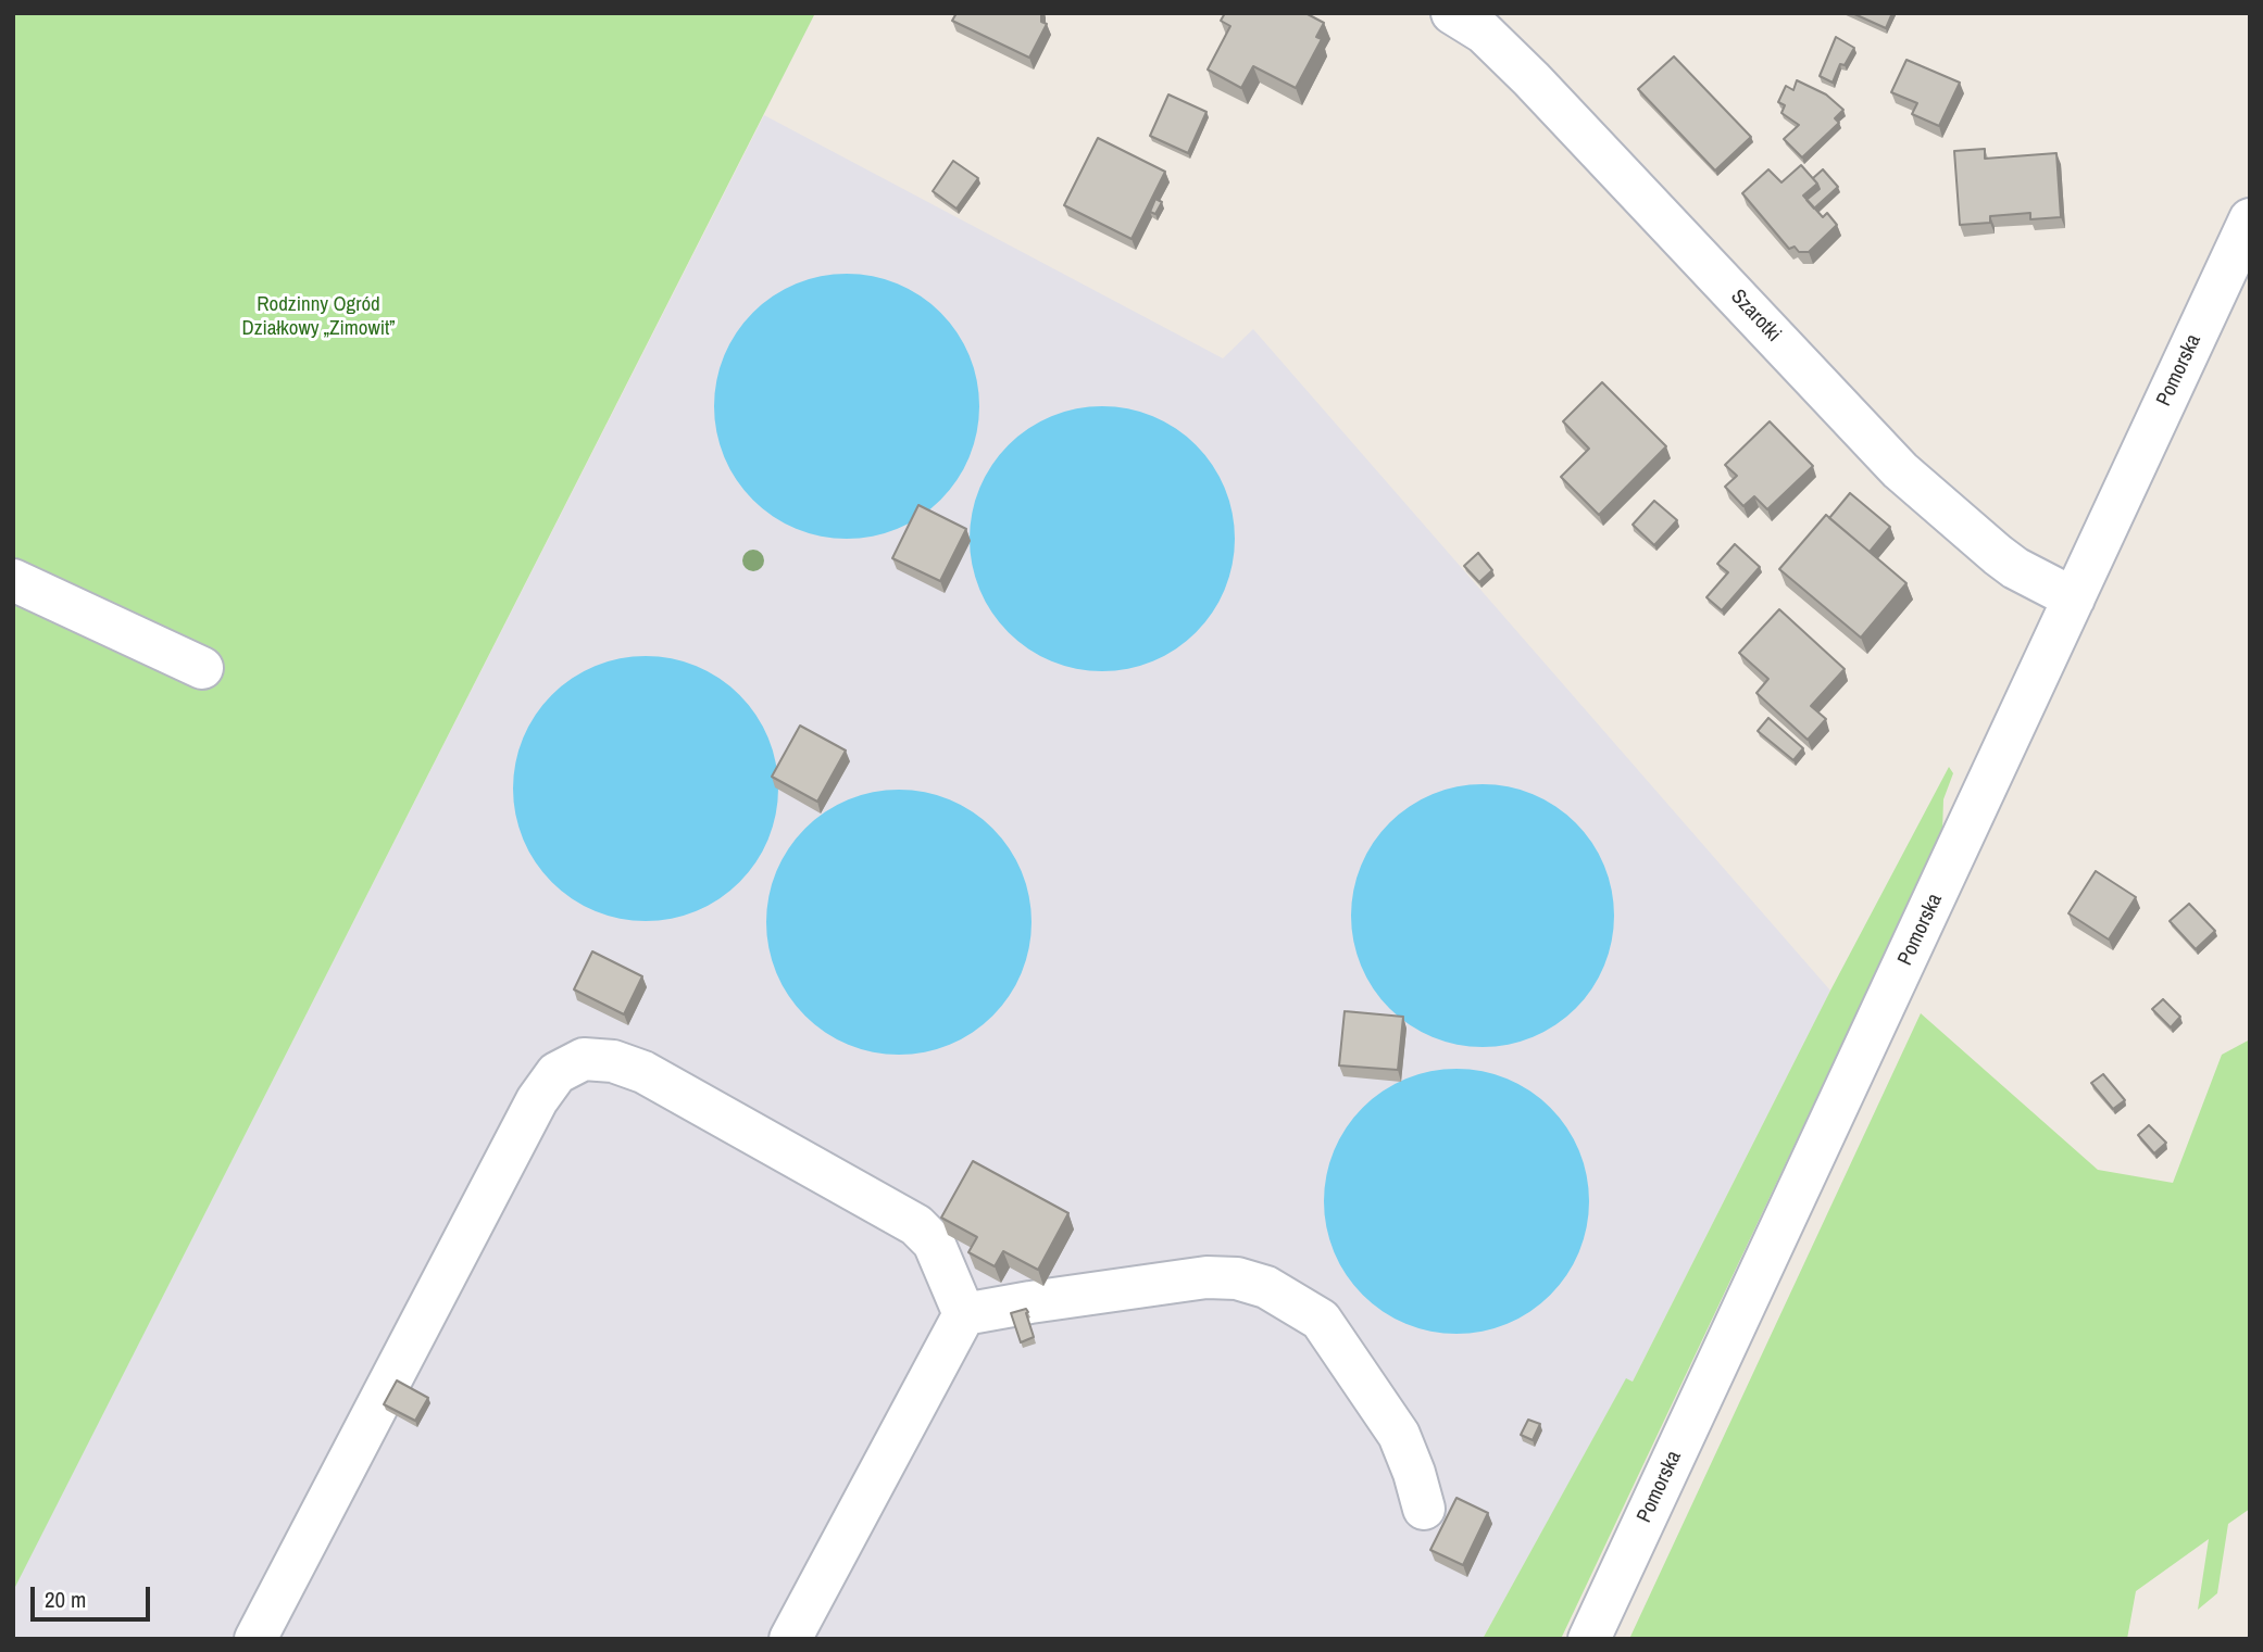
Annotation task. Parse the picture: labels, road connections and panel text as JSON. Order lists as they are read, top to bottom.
{
  "streets": {
    "street": ["Szarotki", "Pomorska"]
  },
  "crossings": [
    ["Szarotki", "Pomorska"]
  ],
  "parks": ["Rodzinny Ogród Działkowy „Zimowit”"],
  "scale_bar": "20 m"
}
